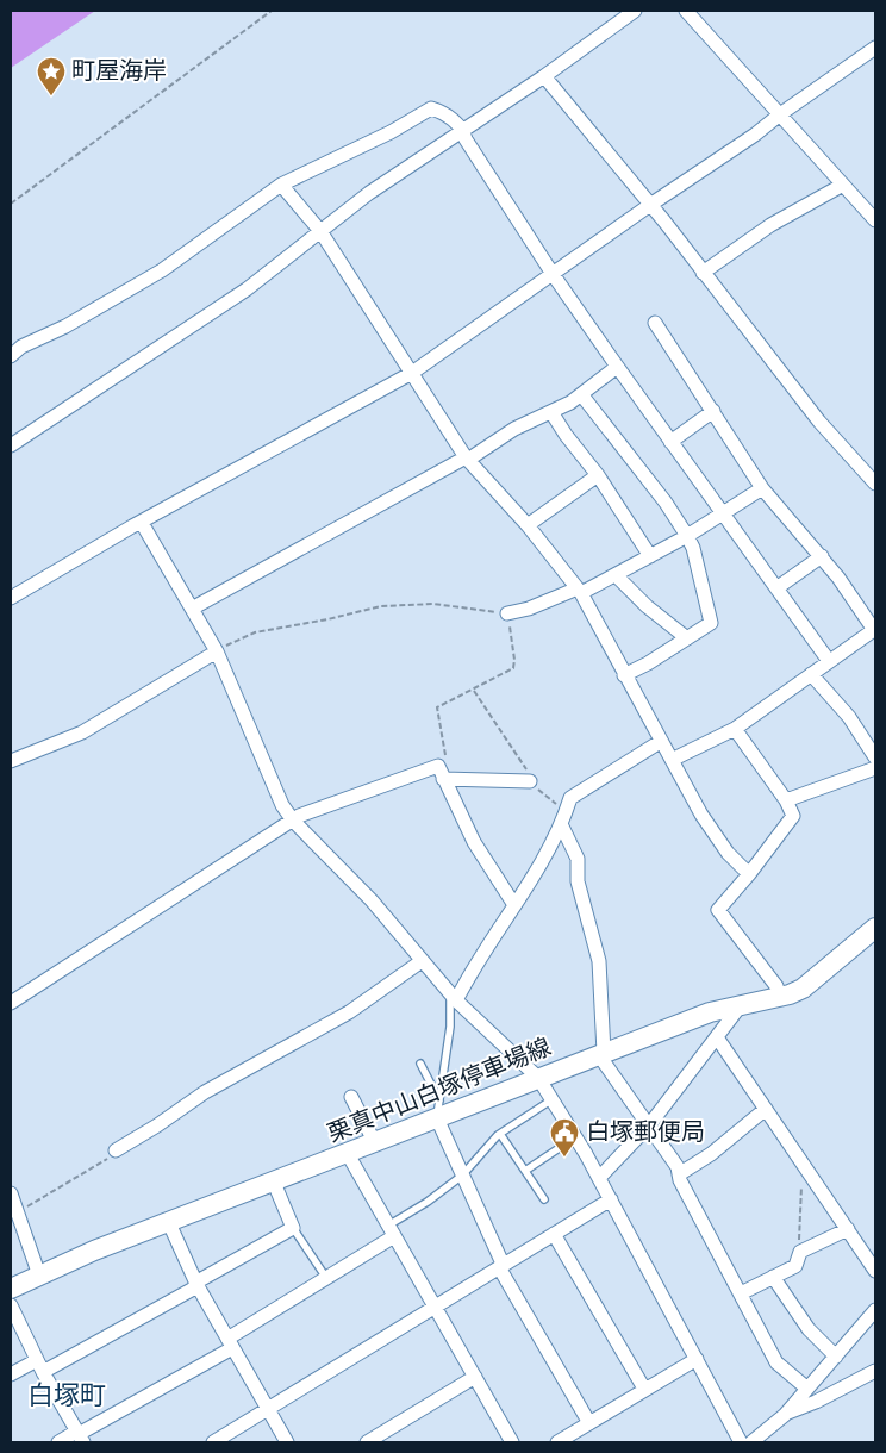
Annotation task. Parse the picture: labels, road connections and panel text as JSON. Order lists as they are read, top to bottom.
{
  "streets": {
    "main road": ["栗真中山白塚停車場線"]
  },
  "districts": ["白塚町"],
  "places": {
    "place": ["町屋海岸"],
    "public building": ["白塚郵便局"]
  }
}
